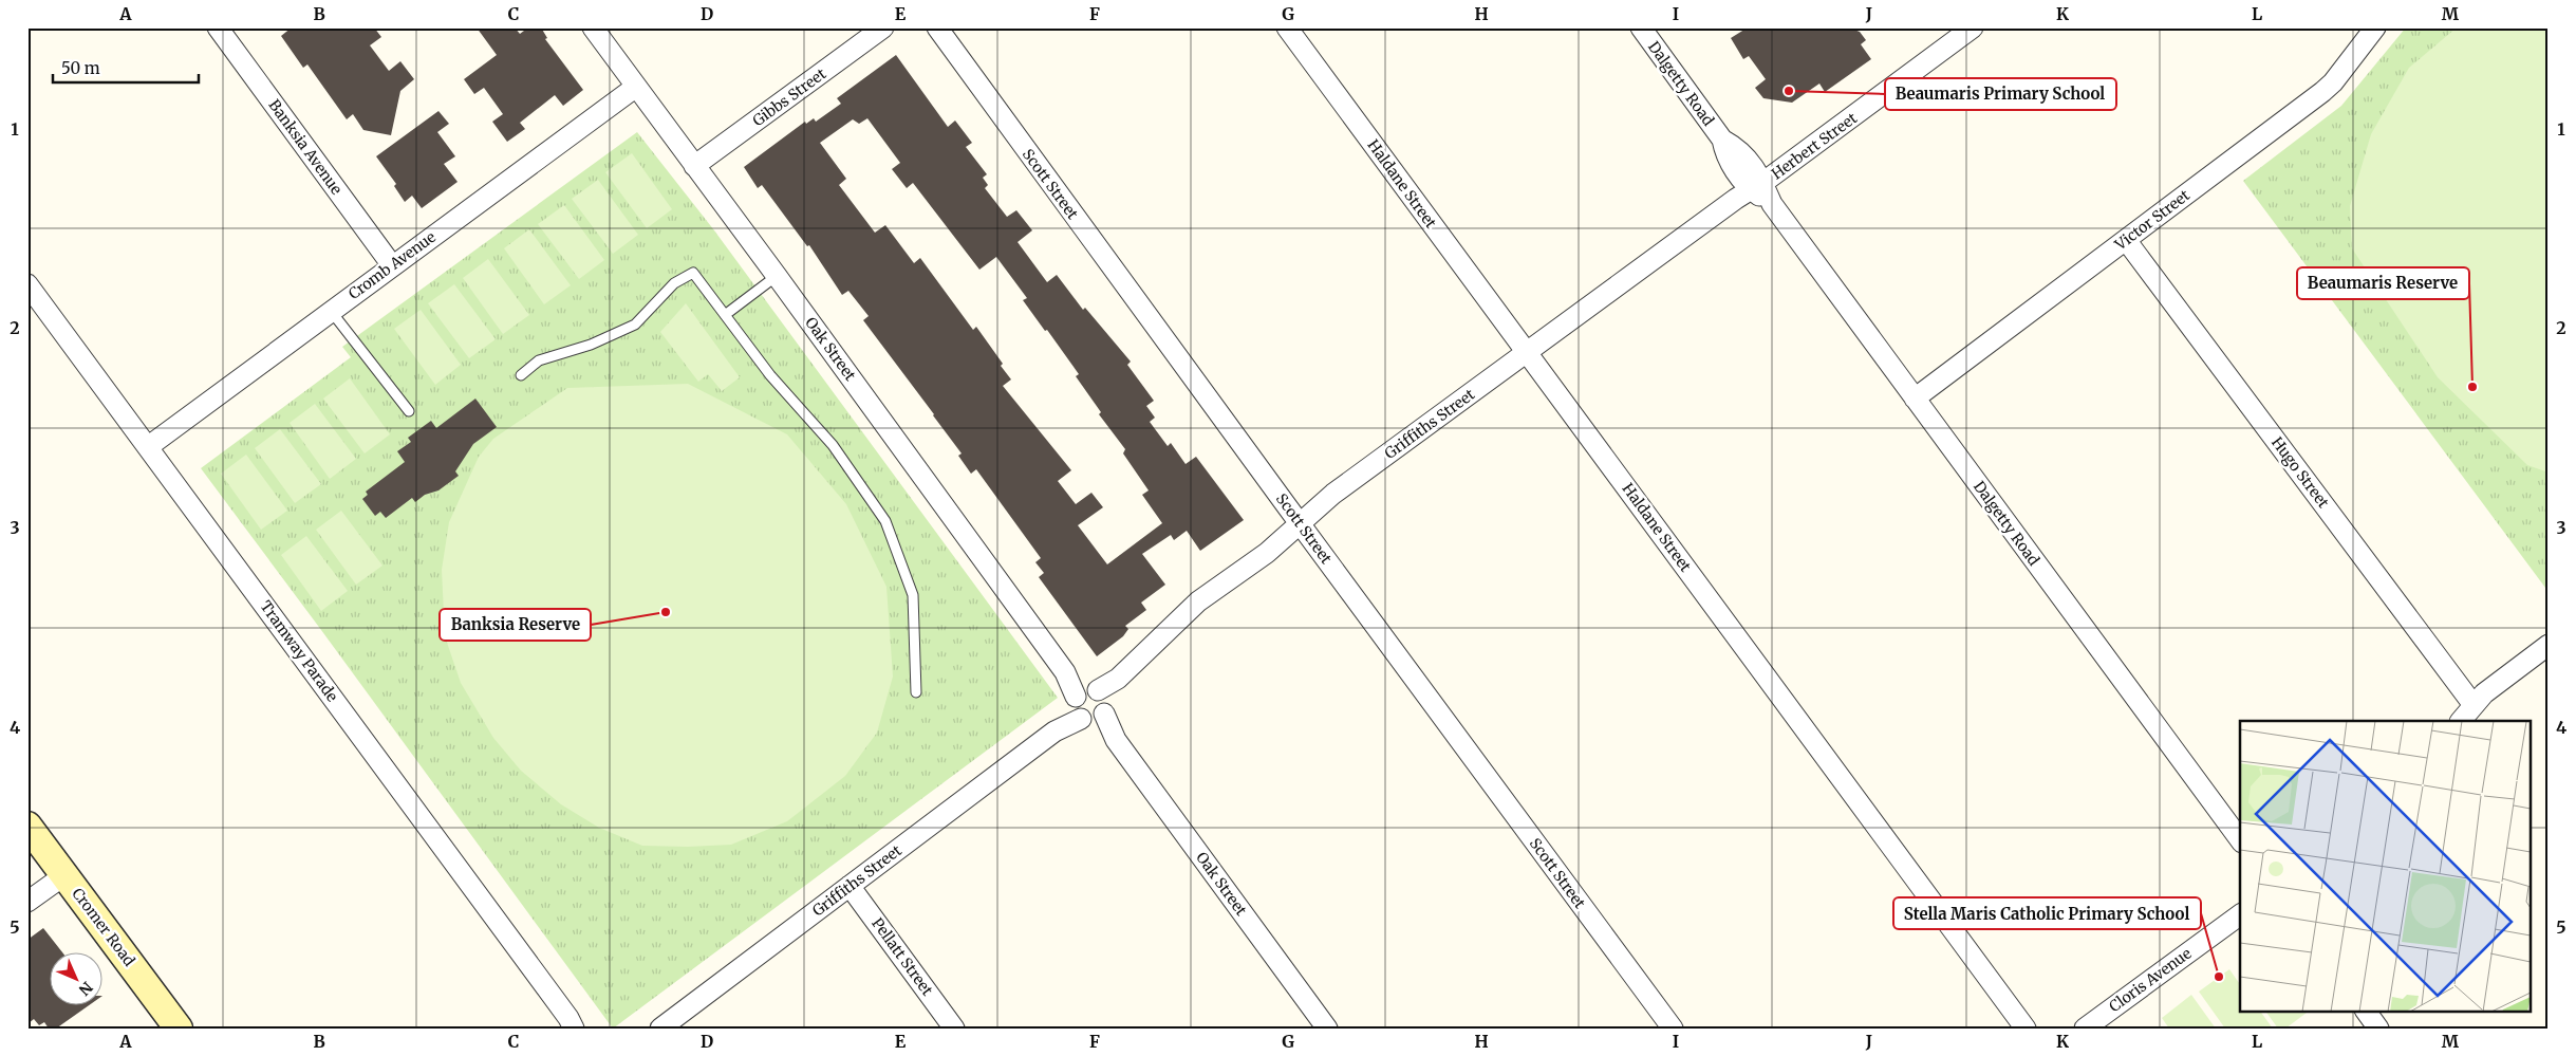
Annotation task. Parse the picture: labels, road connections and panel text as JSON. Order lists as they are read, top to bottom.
{
  "streets": {
    "street": [
      "Dalgetty Road",
      "Gibbs Street",
      "Herbert Street",
      "Banksia Avenue",
      "Scott Street",
      "Haldane Street",
      "Victor Street",
      "Cromb Avenue",
      "Oak Street",
      "Griffiths Street",
      "Hugo Street",
      "Tramway Parade",
      "Cromer Road",
      "Pellatt Street",
      "Cloris Avenue"
    ]
  },
  "crossings": [
    ["Dalgetty Road", "Herbert Street"],
    ["Dalgetty Road", "Victor Street"],
    ["Dalgetty Road", "Griffiths Street"],
    ["Gibbs Street", "Oak Street"],
    ["Herbert Street", "Griffiths Street"],
    ["Banksia Avenue", "Cromb Avenue"],
    ["Scott Street", "Griffiths Street"],
    ["Haldane Street", "Griffiths Street"],
    ["Victor Street", "Hugo Street"],
    ["Cromb Avenue", "Oak Street"],
    ["Cromb Avenue", "Tramway Parade"],
    ["Oak Street", "Griffiths Street"],
    ["Griffiths Street", "Pellatt Street"]
  ],
  "places": [
    "Beaumaris Primary School",
    "Beaumaris Reserve",
    "Banksia Reserve",
    "Stella Maris Catholic Primary School"
  ],
  "scale_bar": "50 m",
  "north": "bottom right",
  "grid": {
    "columns": [
      "A",
      "B",
      "C",
      "D",
      "E",
      "F",
      "G",
      "H",
      "I",
      "J",
      "K",
      "L",
      "M"
    ],
    "rows": [
      "1",
      "2",
      "3",
      "4",
      "5"
    ]
  }
}
